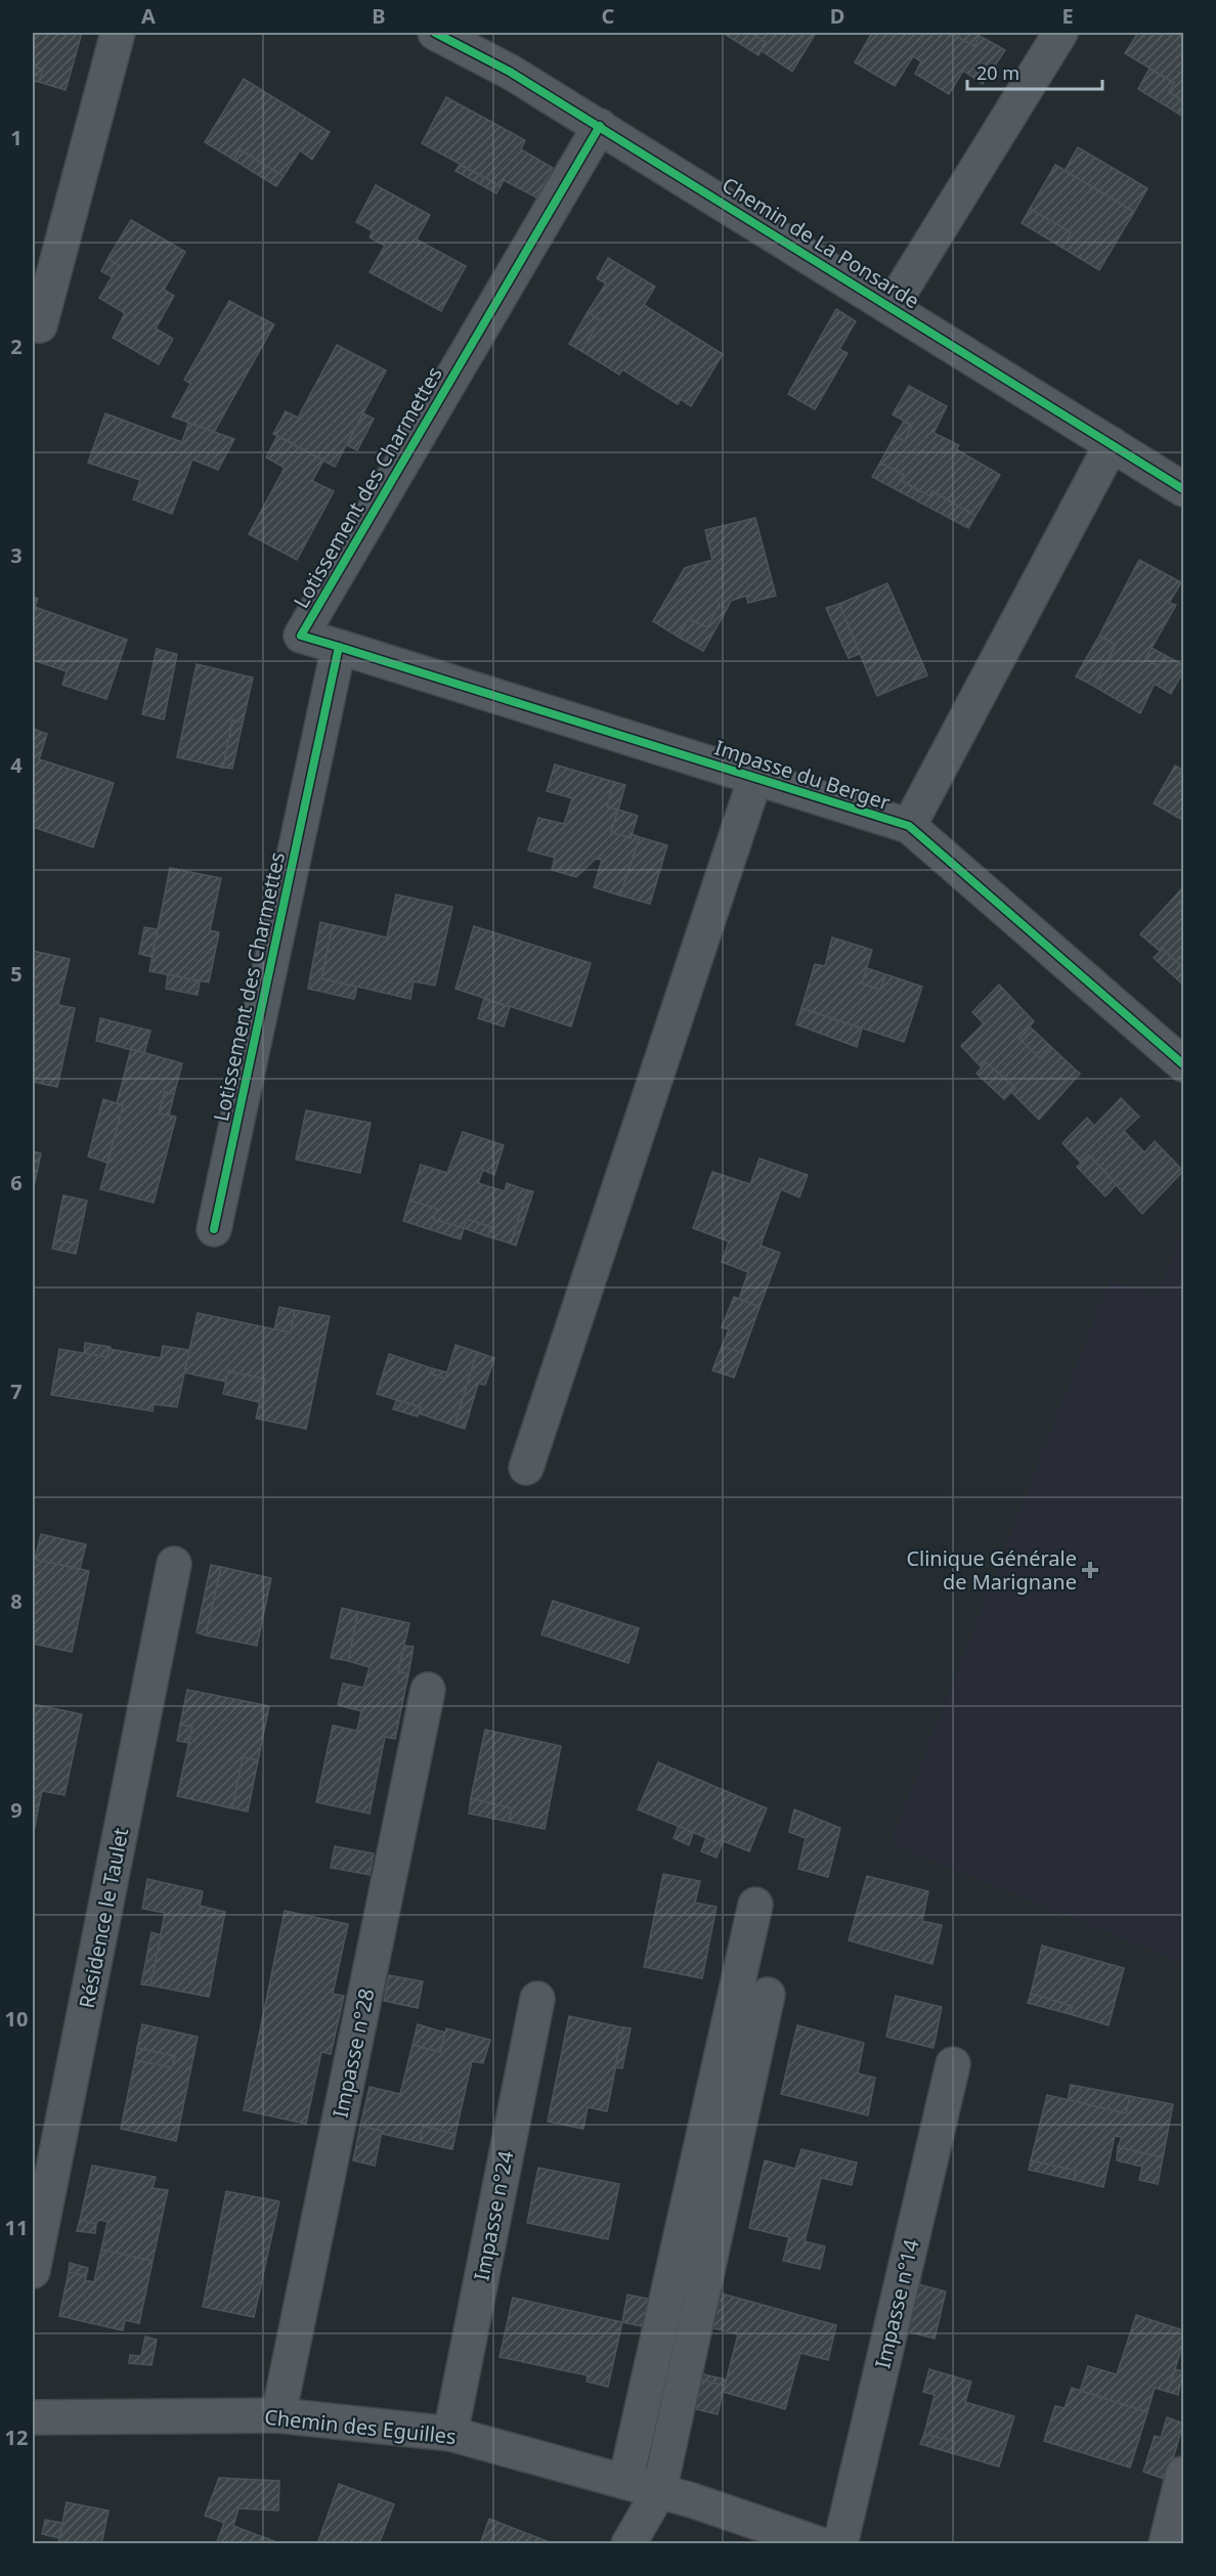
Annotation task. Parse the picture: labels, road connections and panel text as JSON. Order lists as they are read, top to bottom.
{
  "streets": {
    "street": [
      "Chemin de La Ponsarde",
      "Lotissement des Charmettes",
      "Impasse du Berger",
      "Résidence le Taulet",
      "Impasse n°28",
      "Impasse n°24",
      "Impasse n°14",
      "Chemin des Eguilles"
    ]
  },
  "crossings": [
    ["Chemin de La Ponsarde", "Lotissement des Charmettes"],
    ["Lotissement des Charmettes", "Impasse du Berger"],
    ["Impasse n°28", "Chemin des Eguilles"],
    ["Impasse n°24", "Chemin des Eguilles"]
  ],
  "places": {
    "health": ["Clinique Générale de Marignane"]
  },
  "scale_bar": "20 m",
  "grid": {
    "columns": [
      "A",
      "B",
      "C",
      "D",
      "E"
    ],
    "rows": [
      "1",
      "2",
      "3",
      "4",
      "5",
      "6",
      "7",
      "8",
      "9",
      "10",
      "11",
      "12"
    ]
  }
}
